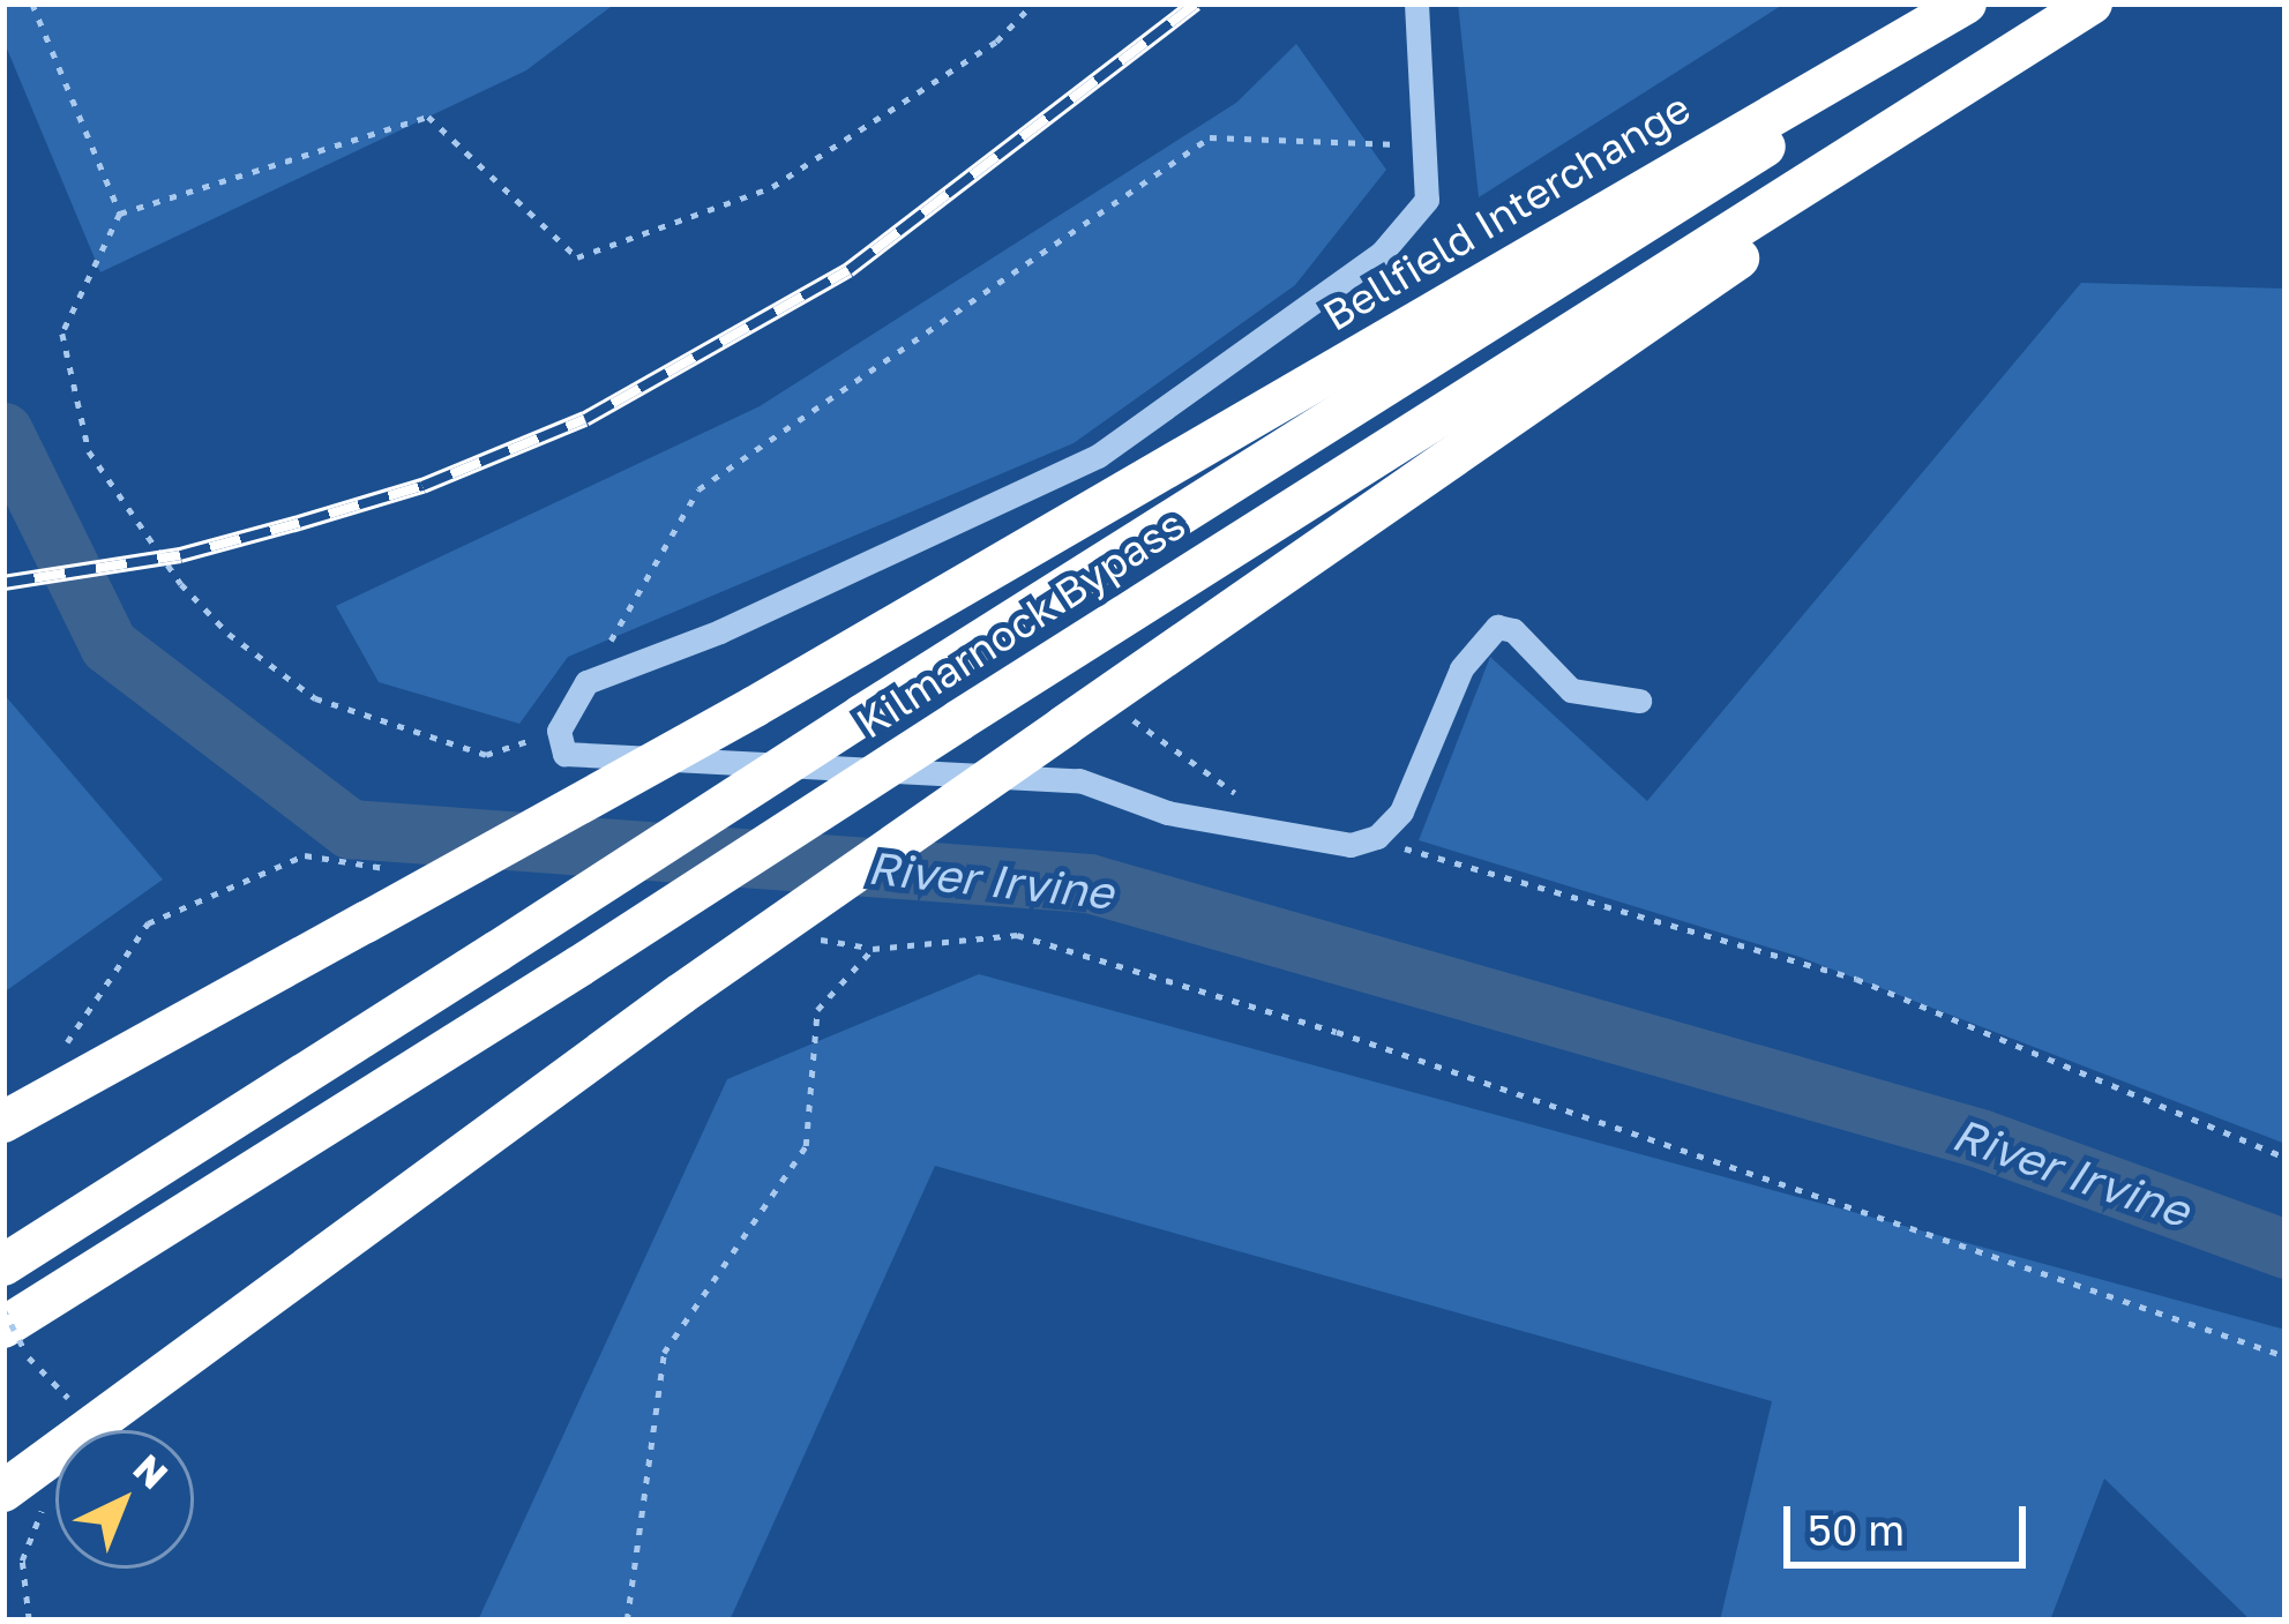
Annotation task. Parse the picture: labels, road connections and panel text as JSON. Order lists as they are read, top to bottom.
{
  "streets": {
    "highway": ["Bellfield Interchange", "Kilmarnock Bypass"]
  },
  "water": ["River Irvine"],
  "scale_bar": "50 m",
  "north": "top right"
}
